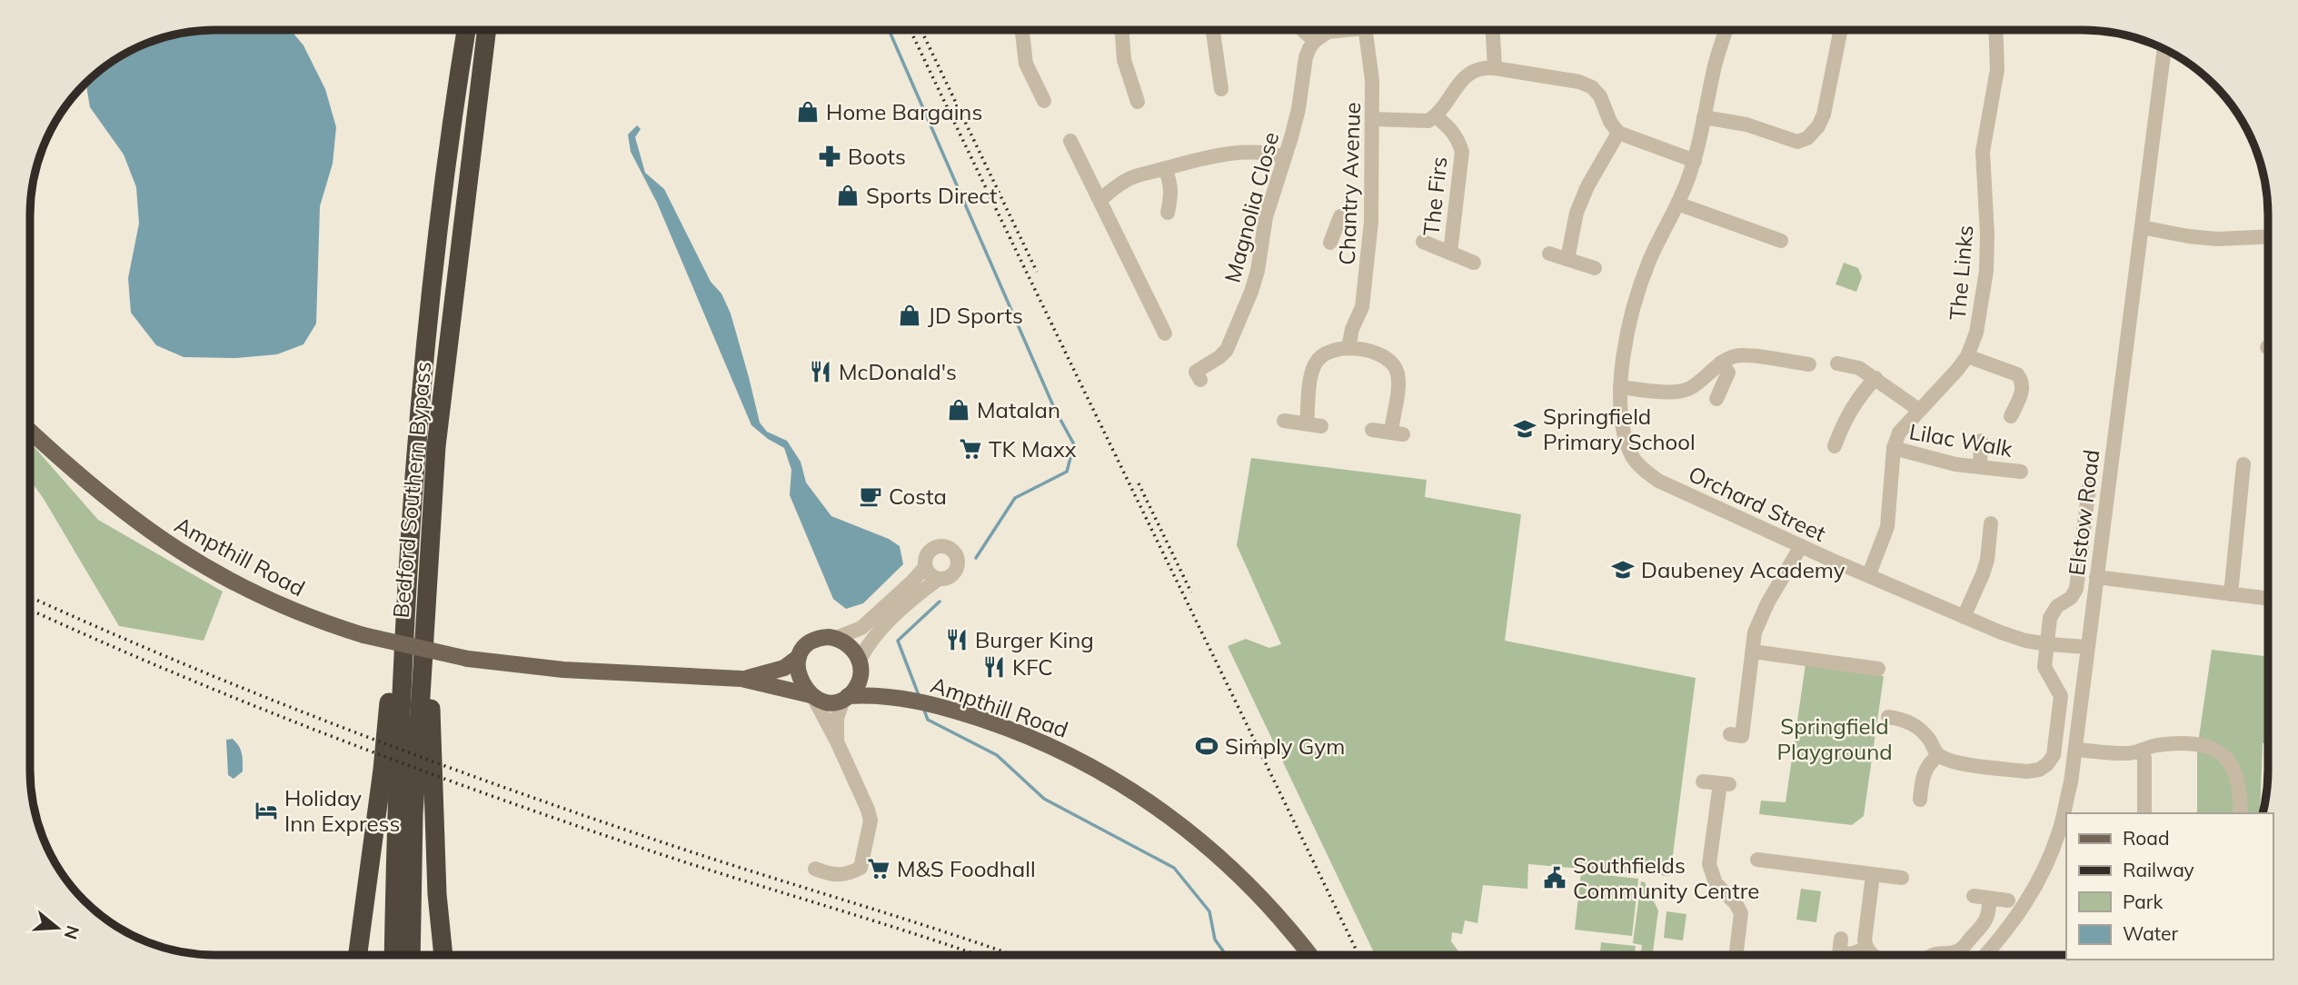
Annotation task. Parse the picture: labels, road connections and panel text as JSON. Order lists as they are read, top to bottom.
{
  "streets": {
    "highway": ["Bedford Southern Bypass"],
    "main road": ["Ampthill Road"],
    "street": [
      "Chantry Avenue",
      "The Firs",
      "Magnolia Close",
      "The Links",
      "Lilac Walk",
      "Orchard Street",
      "Elstow Road"
    ]
  },
  "crossings": [
    ["The Links", "Lilac Walk"],
    ["The Links", "Orchard Street"],
    ["Orchard Street", "Elstow Road"]
  ],
  "parks": ["Springfield Playground"],
  "places": {
    "shop": [
      "Home Bargains",
      "Sports Direct",
      "JD Sports",
      "Matalan"
    ],
    "pharmacy": ["Boots"],
    "restaurant": ["McDonald's", "Burger King", "KFC"],
    "school or university": ["Springfield Primary School", "Daubeney Academy"],
    "supermarket": ["TK Maxx", "M&S Foodhall"],
    "cafe": ["Costa"],
    "sports": ["Simply Gym"],
    "hotel": ["Holiday Inn Express"],
    "public building": ["Southfields Community Centre"]
  },
  "legend": [
    "Road",
    "Railway",
    "Park",
    "Water"
  ],
  "north": "right"
}
